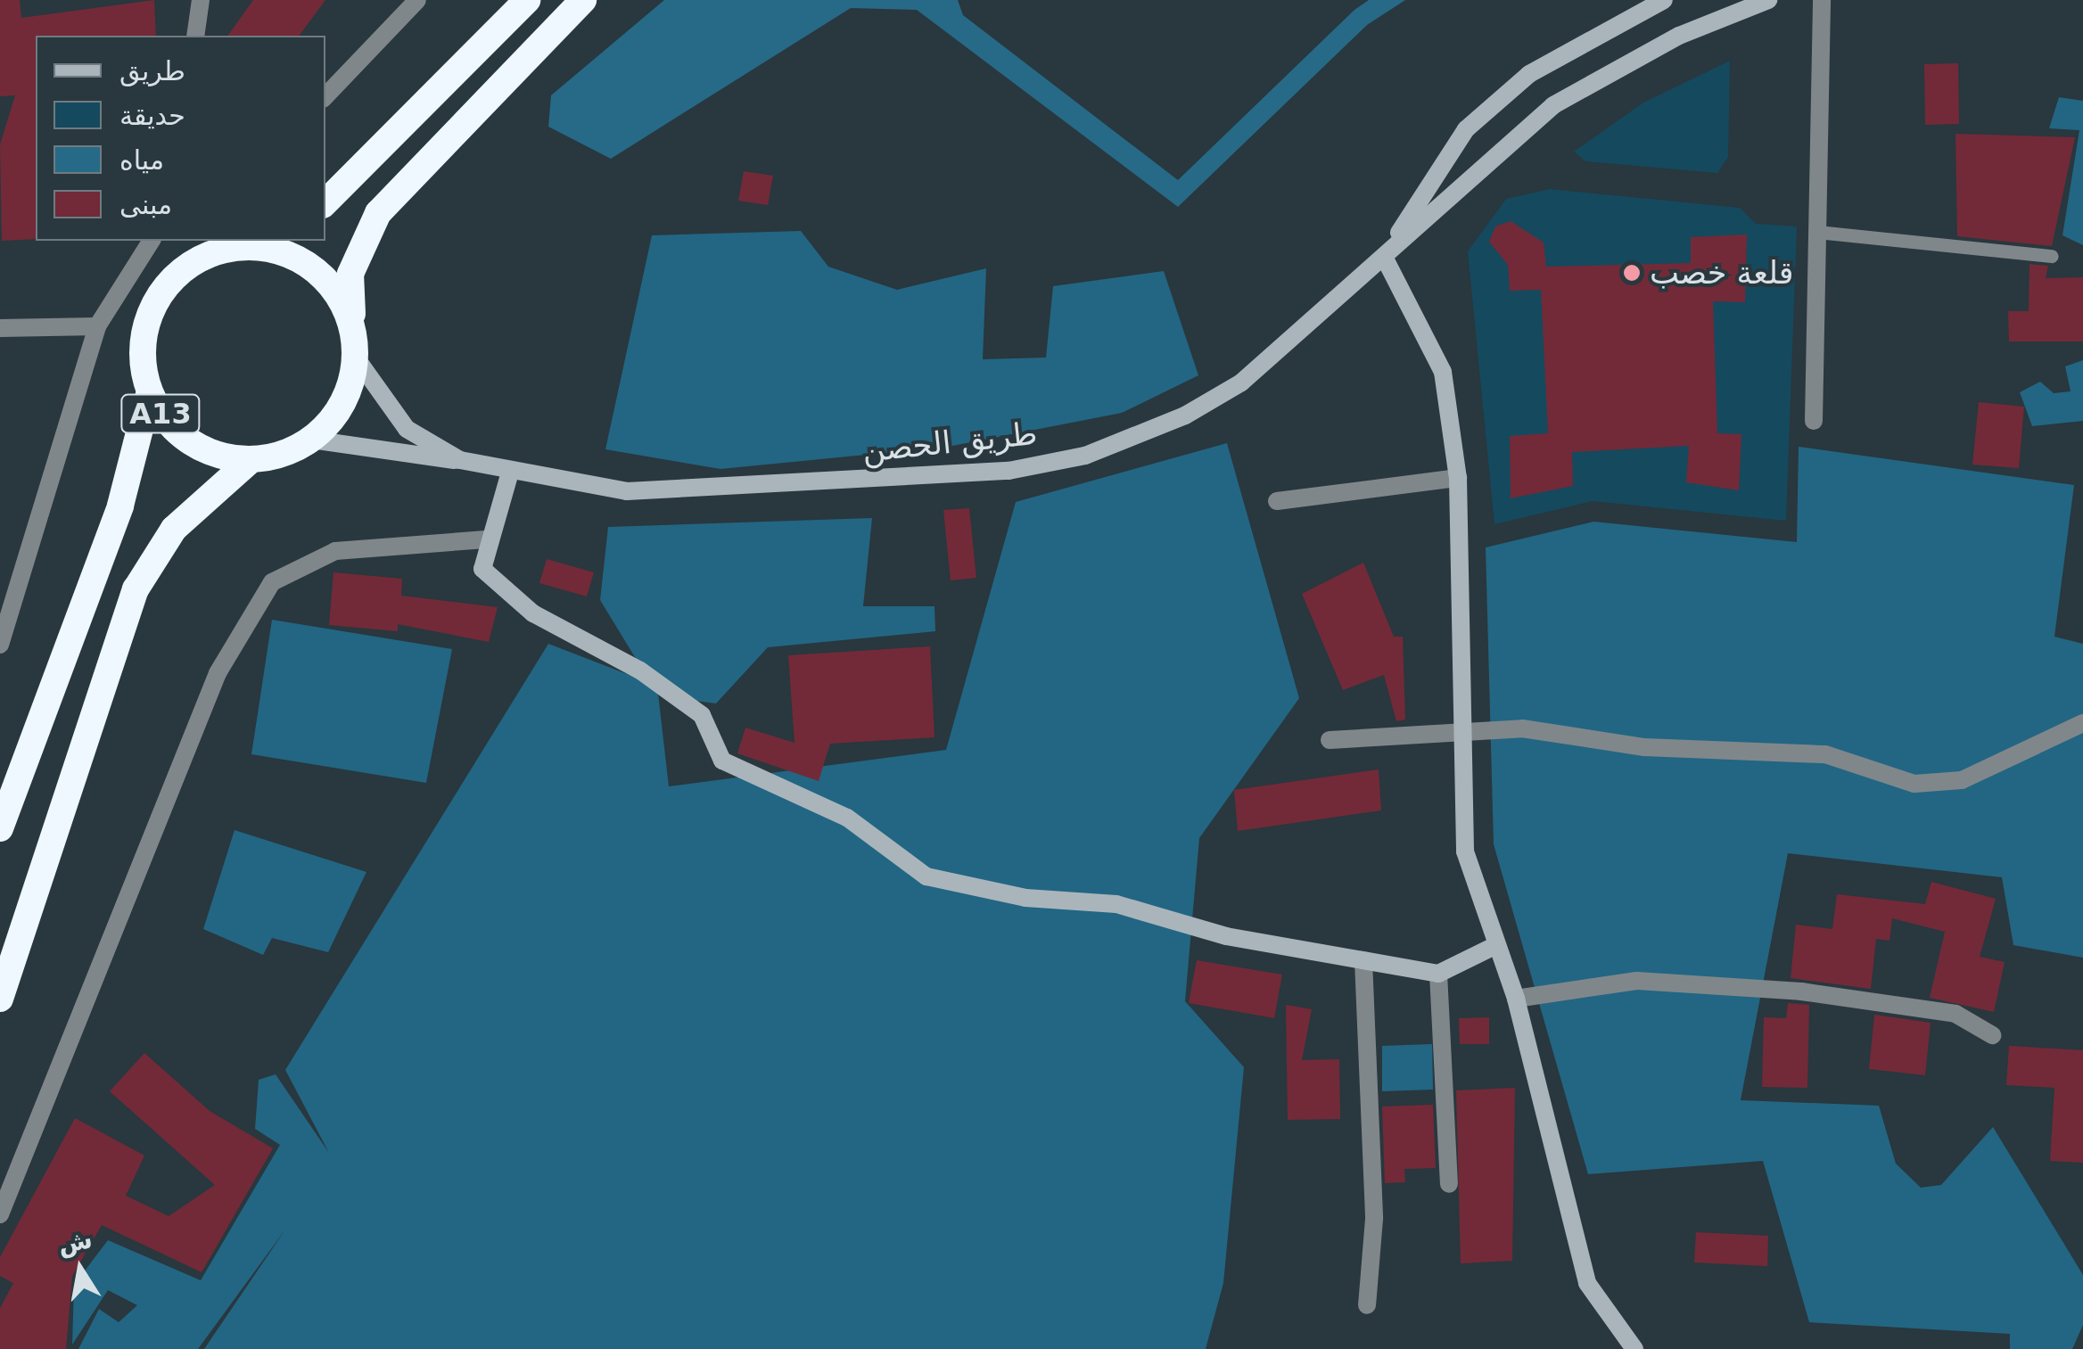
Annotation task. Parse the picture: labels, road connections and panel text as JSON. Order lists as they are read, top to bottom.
{
  "streets": {
    "highway": ["A13"],
    "main road": ["طريق الحصن"]
  },
  "crossings": [
    ["A13", "طريق الحصن"]
  ],
  "places": ["قلعة خصب"],
  "legend": [
    "طريق",
    "حديقة",
    "مياه",
    "مبنى"
  ],
  "north": "top"
}
